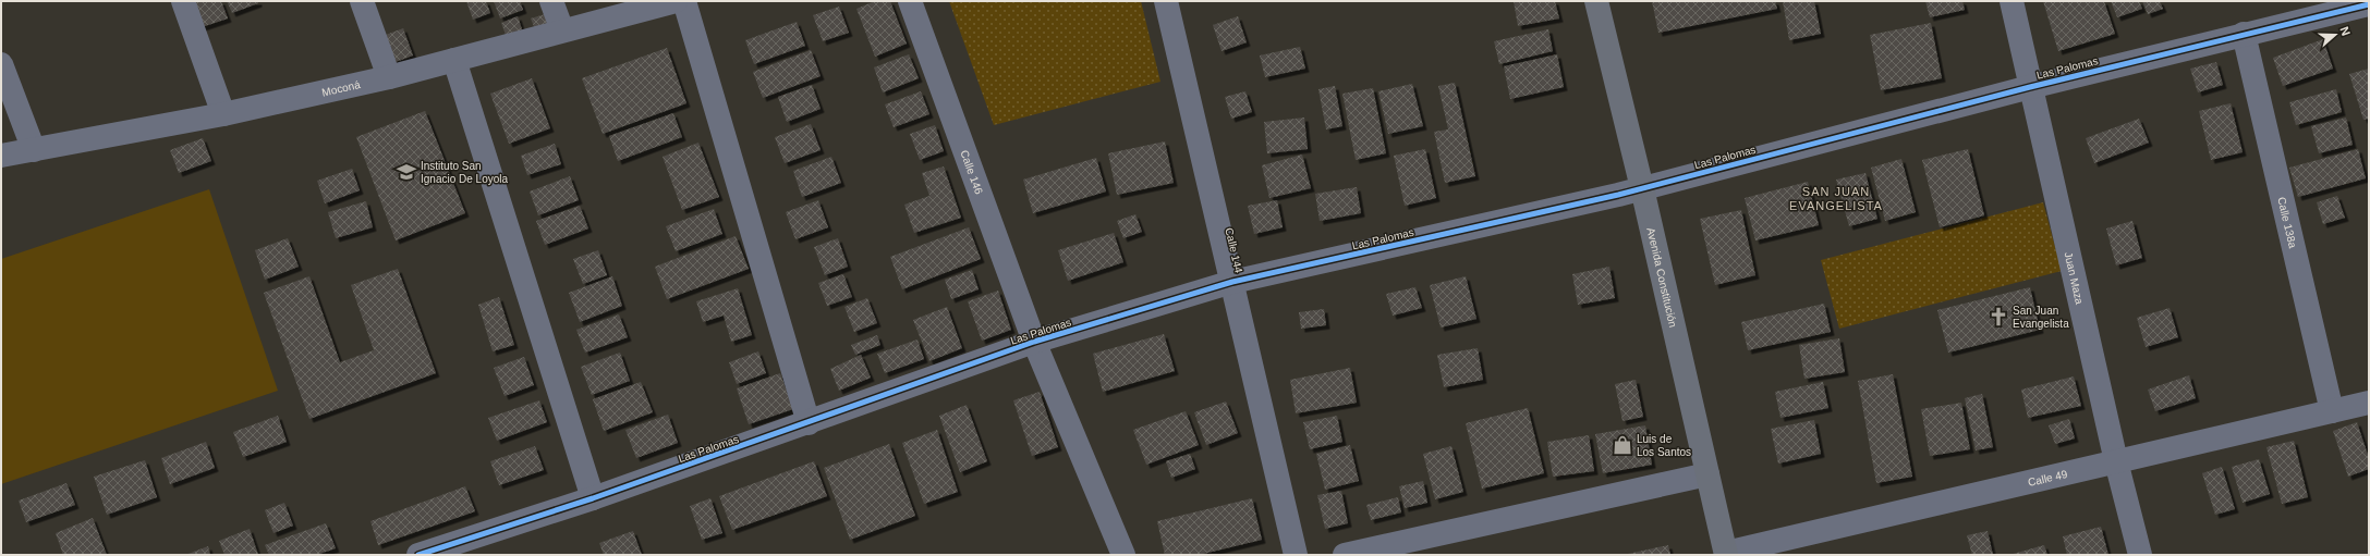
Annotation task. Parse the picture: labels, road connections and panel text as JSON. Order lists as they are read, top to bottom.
{
  "streets": {
    "main road": ["Avenida Constitución"],
    "street": [
      "Las Palomas",
      "Moconá",
      "Calle 146",
      "Calle 138a",
      "Calle 144",
      "Juan Maza",
      "Calle 49"
    ]
  },
  "crossings": [
    ["Las Palomas", "Calle 146"],
    ["Las Palomas", "Calle 138a"],
    ["Las Palomas", "Calle 144"],
    ["Las Palomas", "Avenida Constitución"],
    ["Las Palomas", "Juan Maza"],
    ["Calle 138a", "Calle 49"],
    ["Avenida Constitución", "Calle 49"],
    ["Juan Maza", "Calle 49"]
  ],
  "districts": ["SAN JUAN EVANGELISTA"],
  "places": {
    "school or university": ["Instituto San Ignacio De Loyola"],
    "church": ["San Juan Evangelista"],
    "shop": ["Luis de Los Santos"]
  },
  "north": "right"
}
